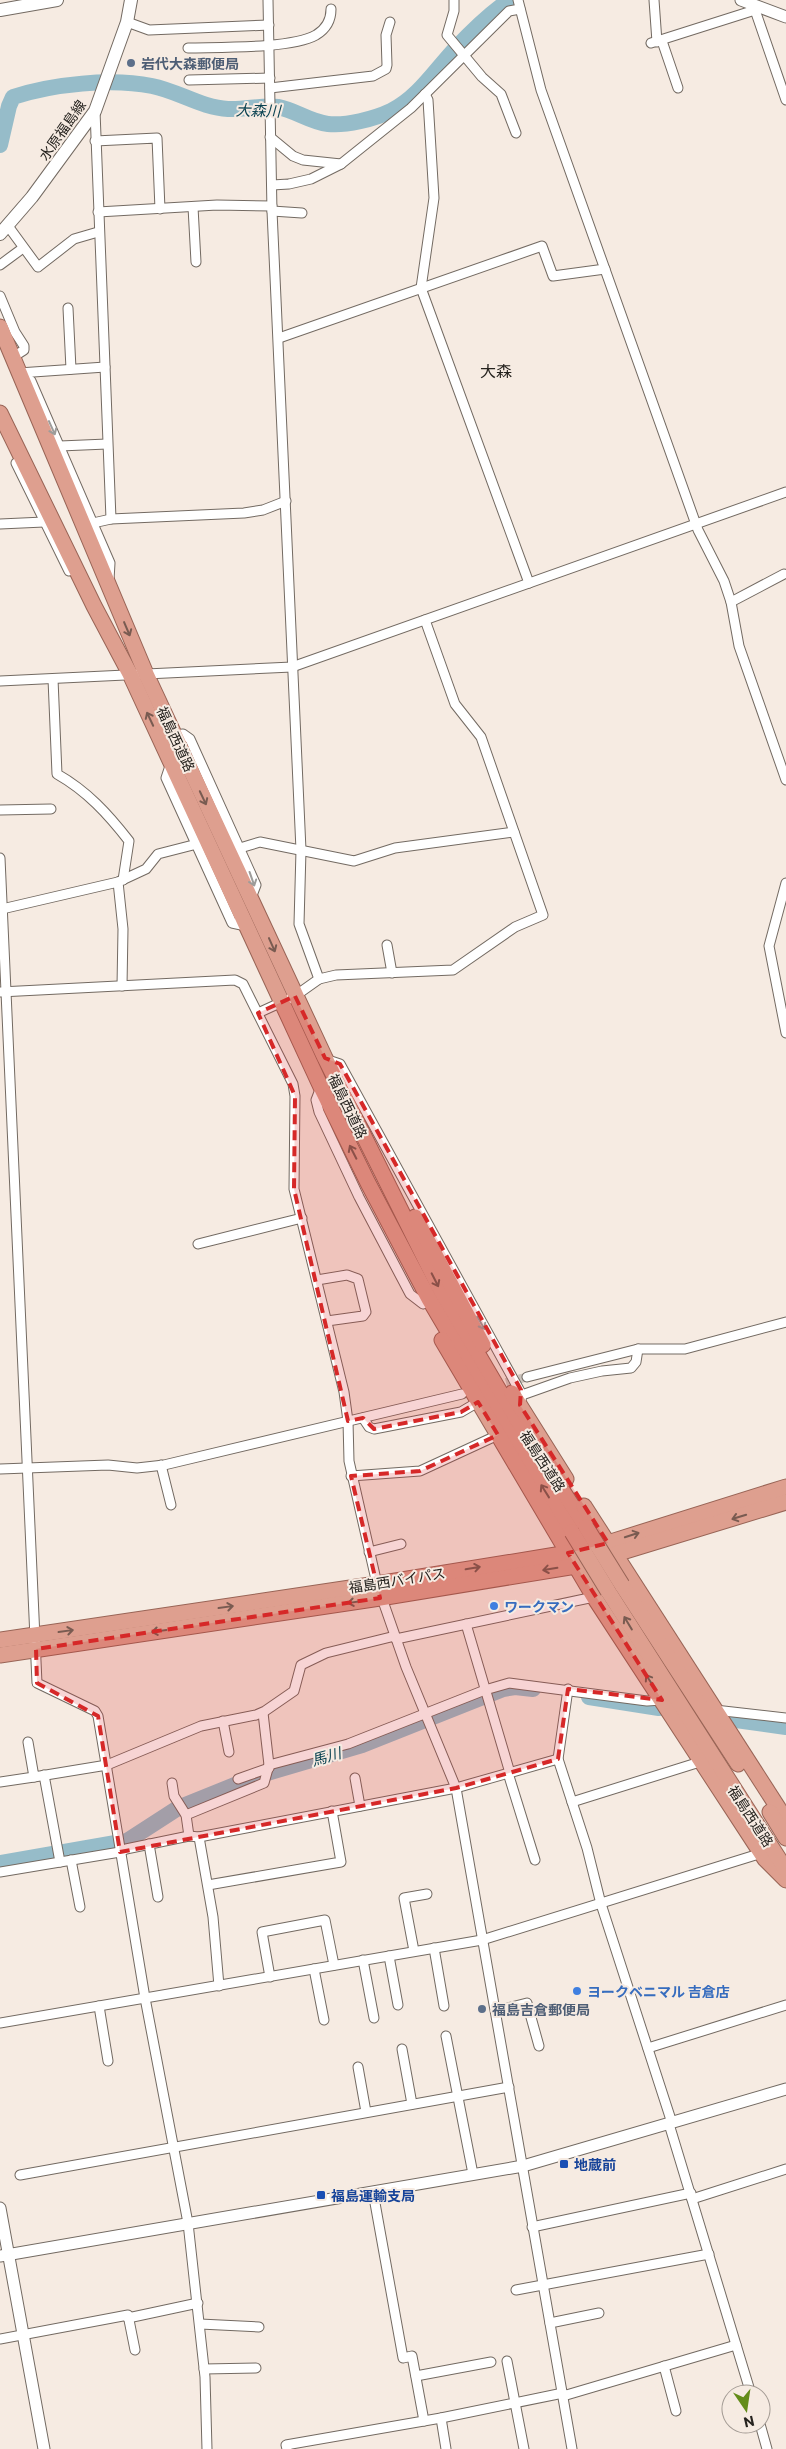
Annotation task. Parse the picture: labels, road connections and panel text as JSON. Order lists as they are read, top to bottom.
{
  "streets": {
    "highway": ["福島西道路", "福島西バイパス"],
    "main road": ["水原福島線"]
  },
  "districts": ["大森"],
  "water": ["大森川", "馬川"],
  "places": {
    "other": [
      "岩代大森郵便局",
      "ワークマン",
      "ヨークベニマル 吉倉店",
      "福島吉倉郵便局"
    ],
    "transit": ["地蔵前", "福島運輸支局"]
  },
  "north": "bottom"
}
